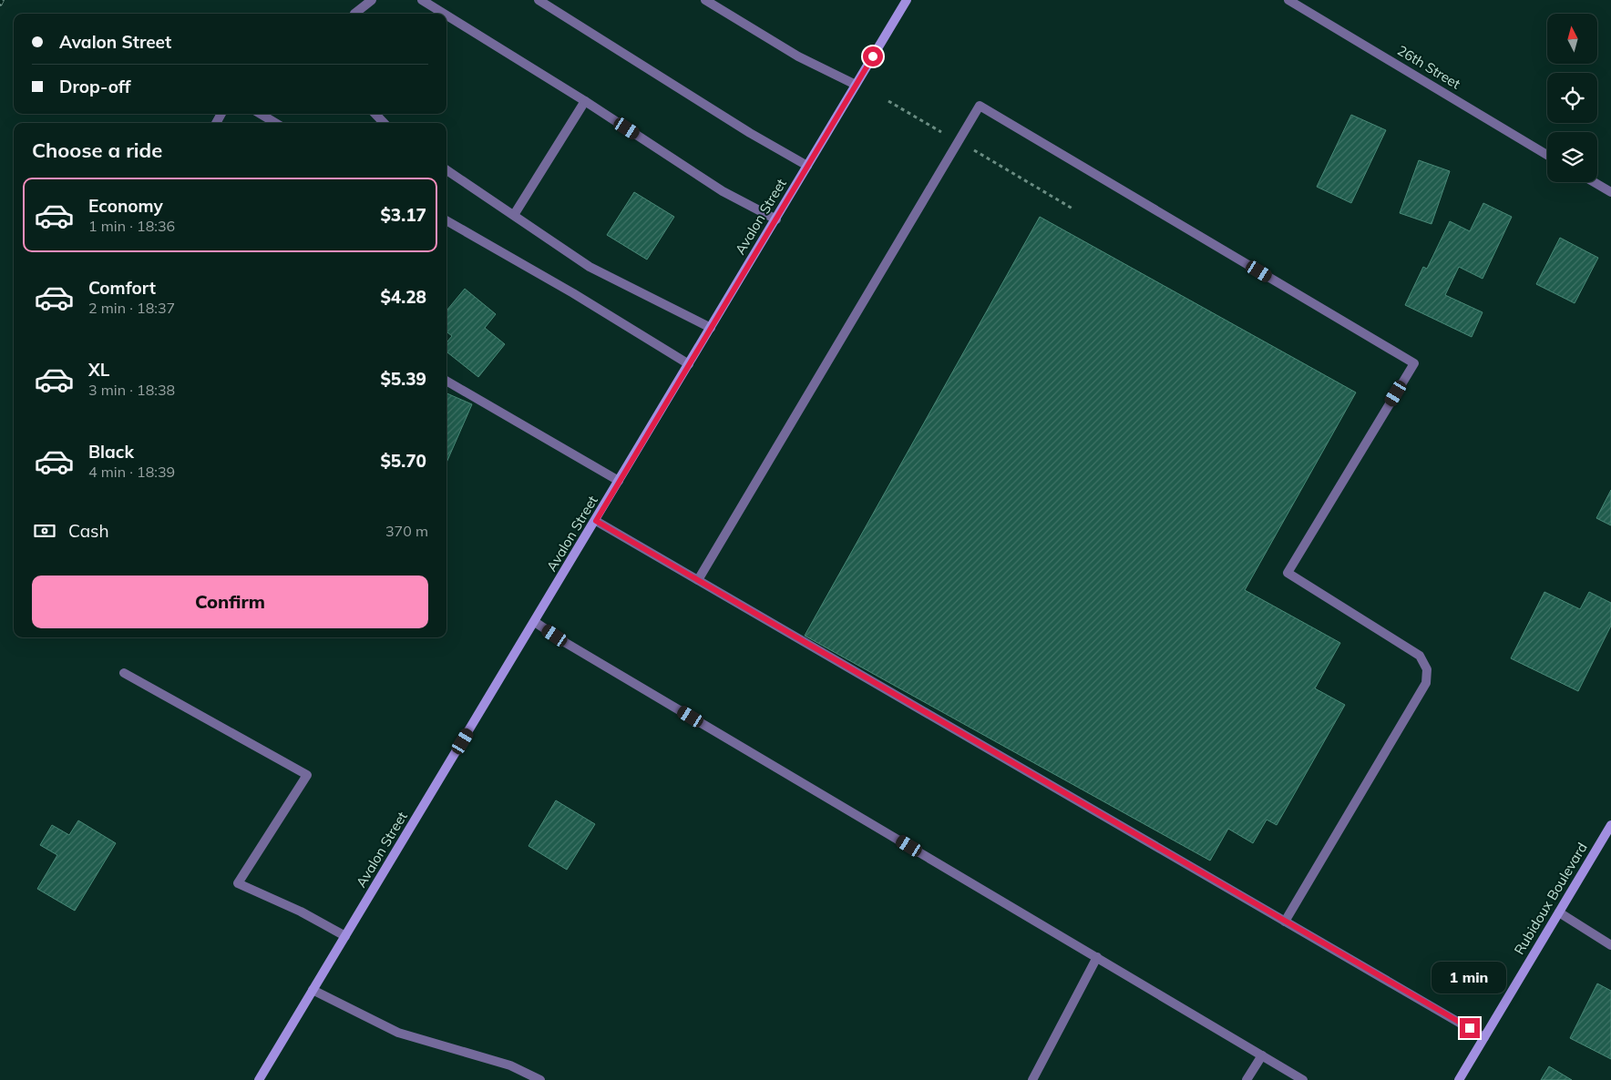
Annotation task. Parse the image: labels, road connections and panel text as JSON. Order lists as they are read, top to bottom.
{
  "streets": {
    "street": ["26th Street", "Avalon Street", "Rubidoux Boulevard"]
  },
  "north": "top",
  "page": {
    "banner": ["Avalon Street", "Drop-off"],
    "heading": "Choose a ride",
    "list": [
      {
        "name": "Economy",
        "note": "1 min · 18:36",
        "value": "$3.17"
      },
      {
        "name": "Comfort",
        "note": "2 min · 18:37",
        "value": "$4.28"
      },
      {
        "name": "XL",
        "note": "3 min · 18:38",
        "value": "$5.39"
      },
      {
        "name": "Black",
        "note": "4 min · 18:39",
        "value": "$5.70"
      }
    ],
    "pay": ["Cash", "370 m"],
    "buttons": "Confirm",
    "bubble": "1 min"
  }
}
